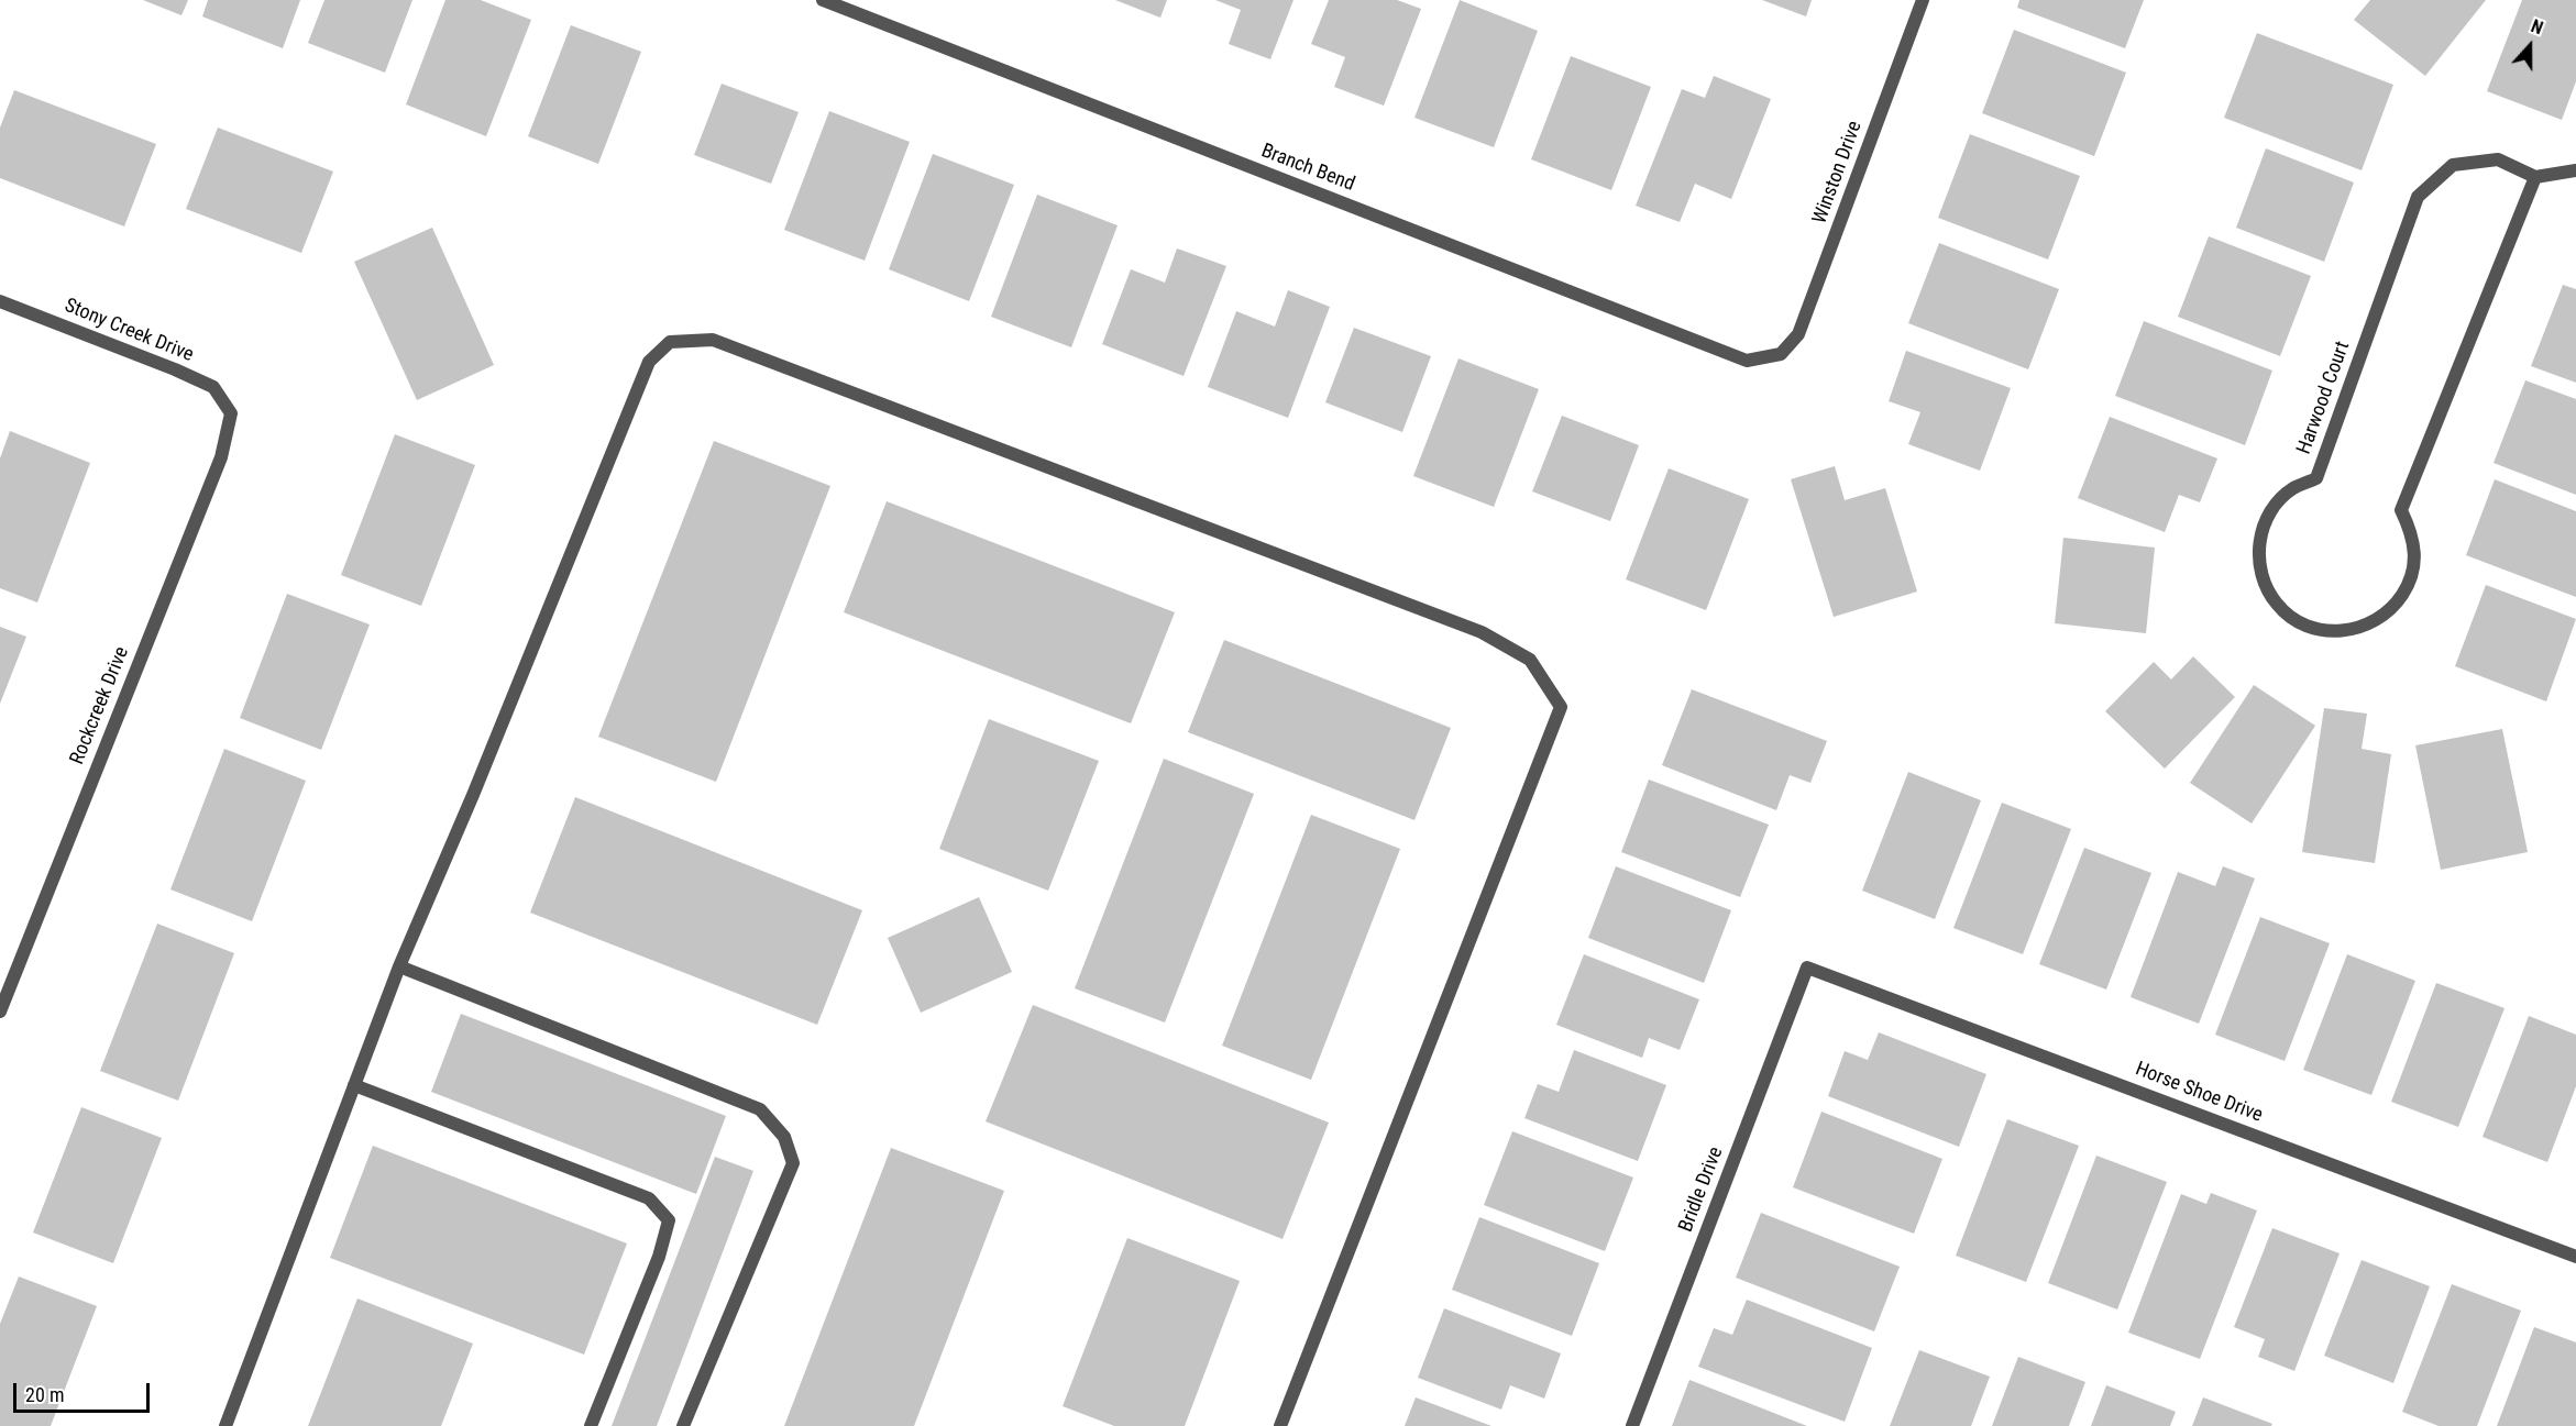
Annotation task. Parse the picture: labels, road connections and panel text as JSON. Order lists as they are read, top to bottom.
{
  "streets": {
    "street": [
      "Branch Bend",
      "Winston Drive",
      "Stony Creek Drive",
      "Harwood Court",
      "Rockcreek Drive",
      "Horse Shoe Drive",
      "Bridle Drive"
    ]
  },
  "crossings": [
    ["Branch Bend", "Winston Drive"],
    ["Stony Creek Drive", "Rockcreek Drive"],
    ["Horse Shoe Drive", "Bridle Drive"]
  ],
  "scale_bar": "20 m",
  "north": "top"
}
